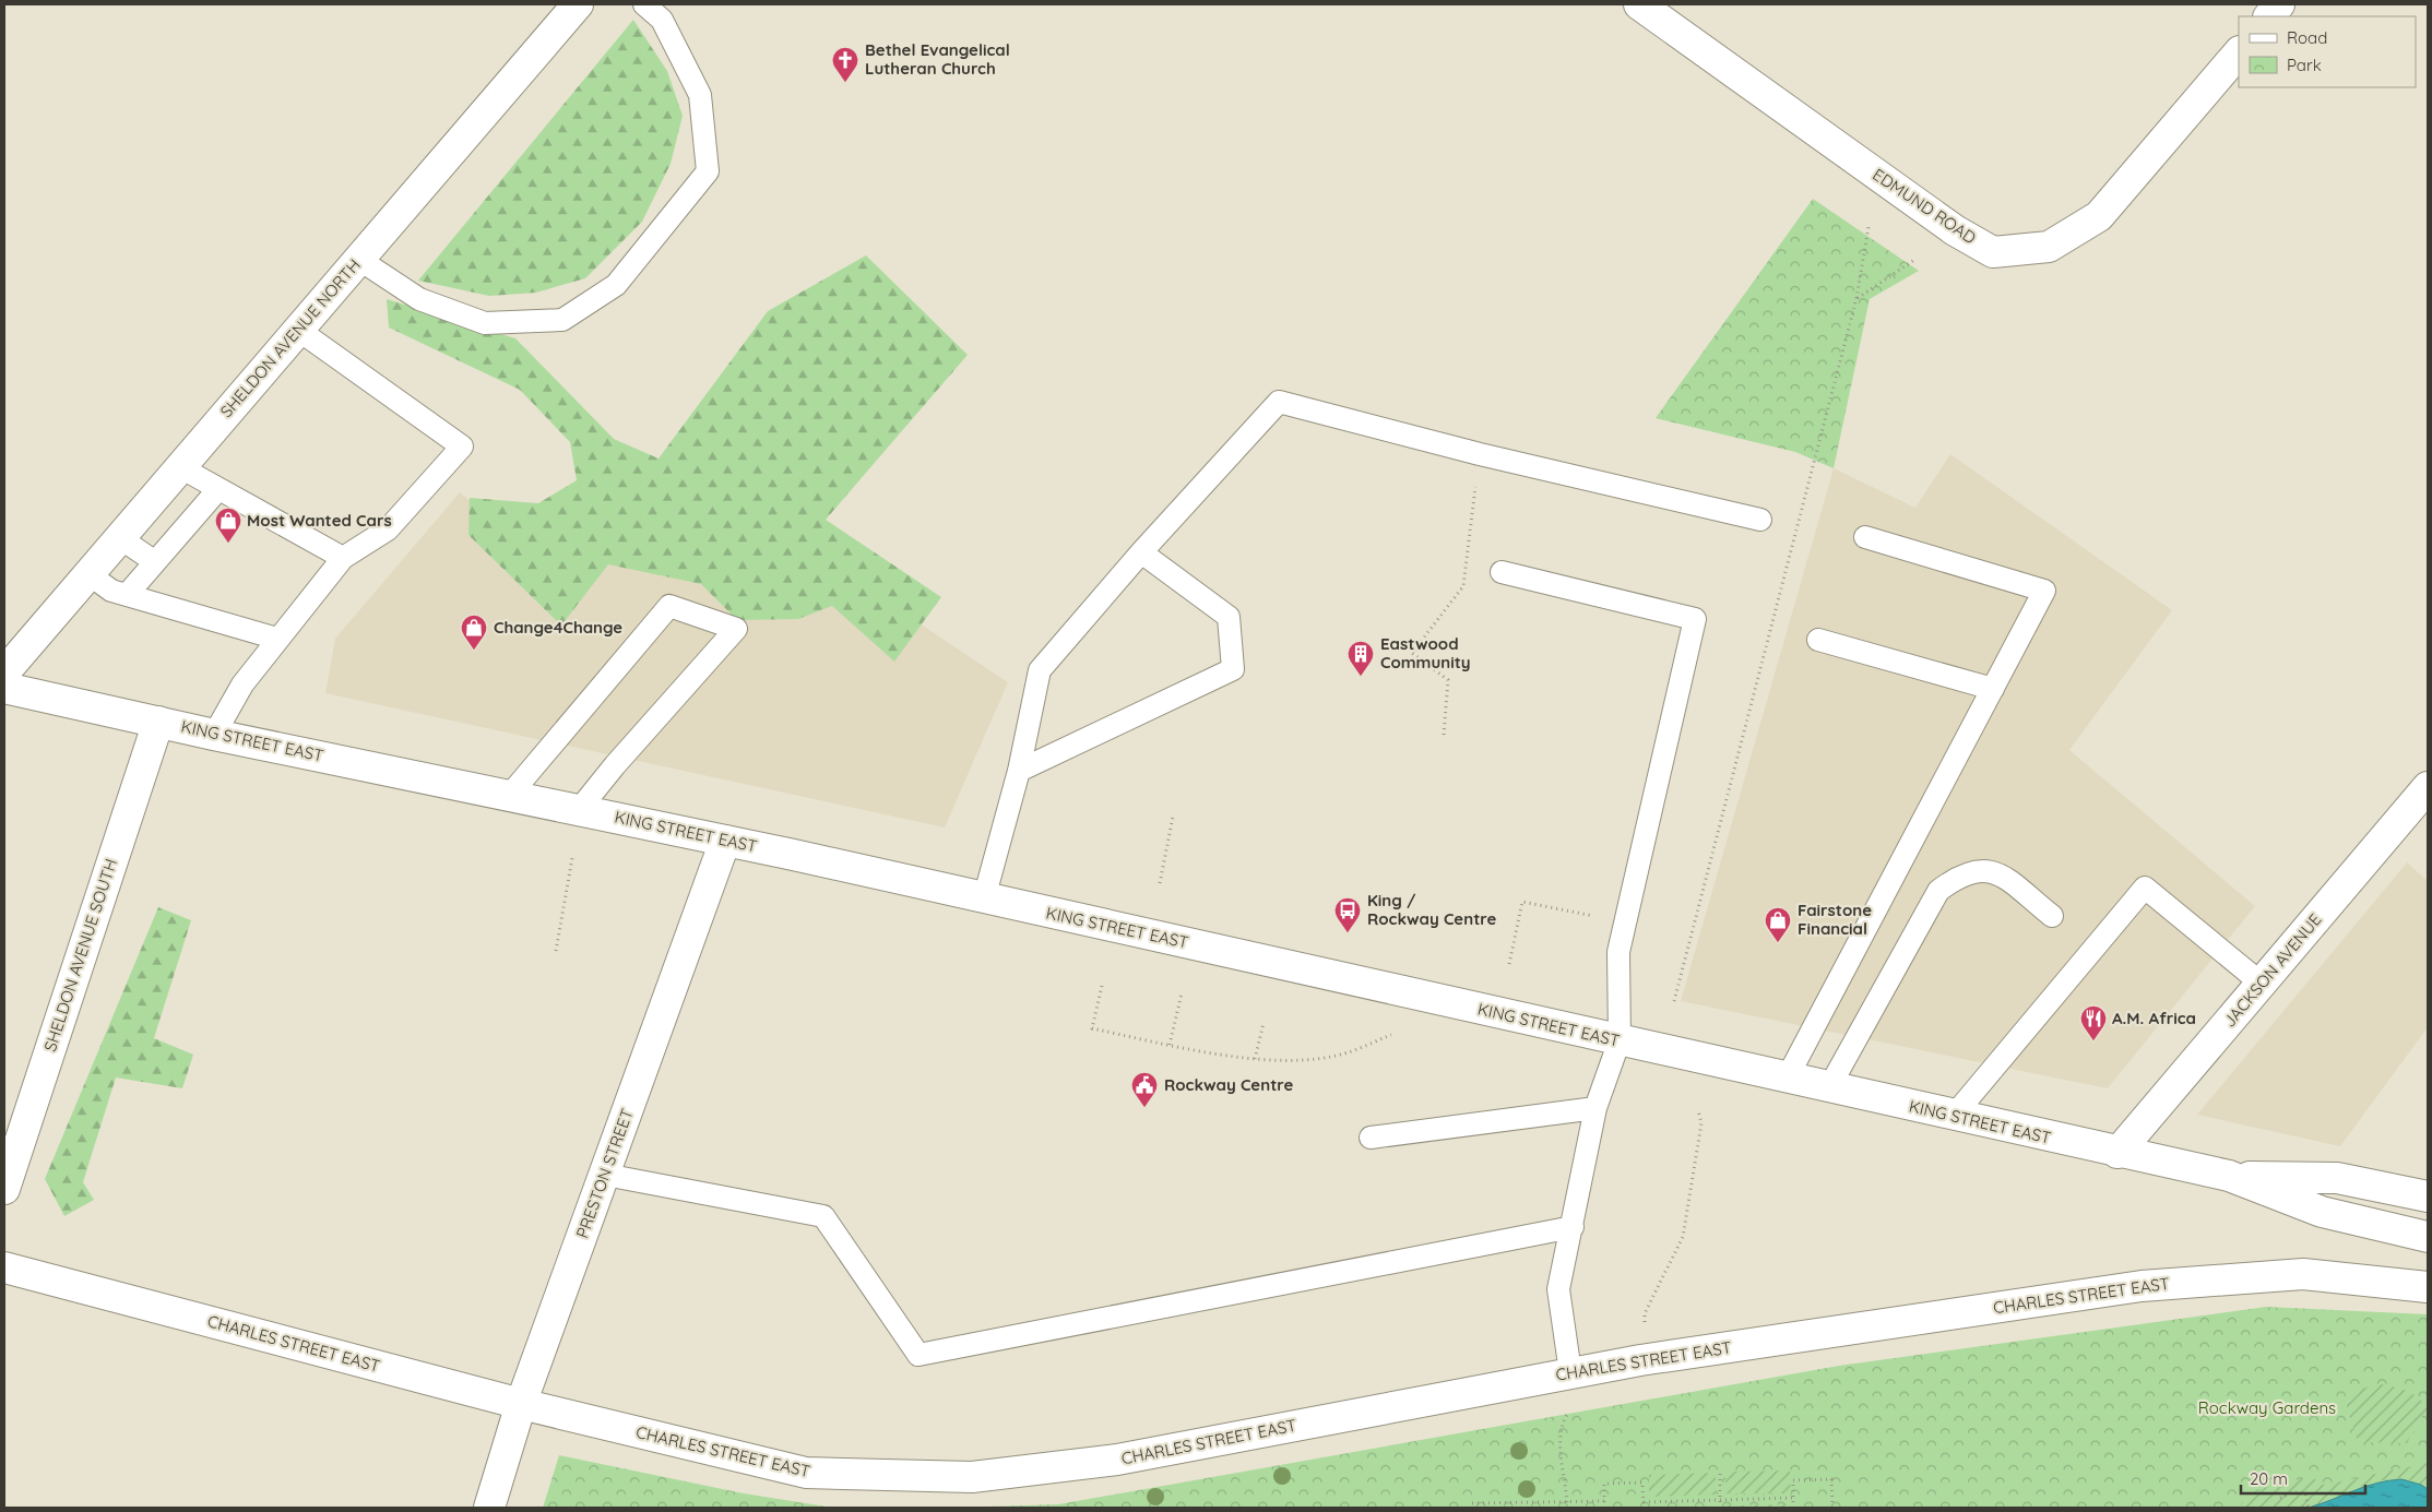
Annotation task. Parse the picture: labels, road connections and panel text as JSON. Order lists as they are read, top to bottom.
{
  "streets": {
    "main road": [
      "EDMUND ROAD",
      "SHELDON AVENUE NORTH",
      "KING STREET EAST",
      "SHELDON AVENUE SOUTH",
      "JACKSON AVENUE",
      "PRESTON STREET",
      "CHARLES STREET EAST"
    ]
  },
  "crossings": [
    ["KING STREET EAST", "SHELDON AVENUE SOUTH"],
    ["KING STREET EAST", "JACKSON AVENUE"],
    ["KING STREET EAST", "PRESTON STREET"],
    ["PRESTON STREET", "CHARLES STREET EAST"]
  ],
  "parks": ["Rockway Gardens"],
  "places": {
    "church": ["Bethel Evangelical Lutheran Church"],
    "shop": ["Most Wanted Cars", "Change4Change", "Fairstone Financial"],
    "building": ["Eastwood Community"],
    "bus stop": ["King / Rockway Centre"],
    "restaurant": ["A.M. Africa"],
    "public building": ["Rockway Centre"]
  },
  "legend": ["Road", "Park"],
  "scale_bar": "20 m"
}
